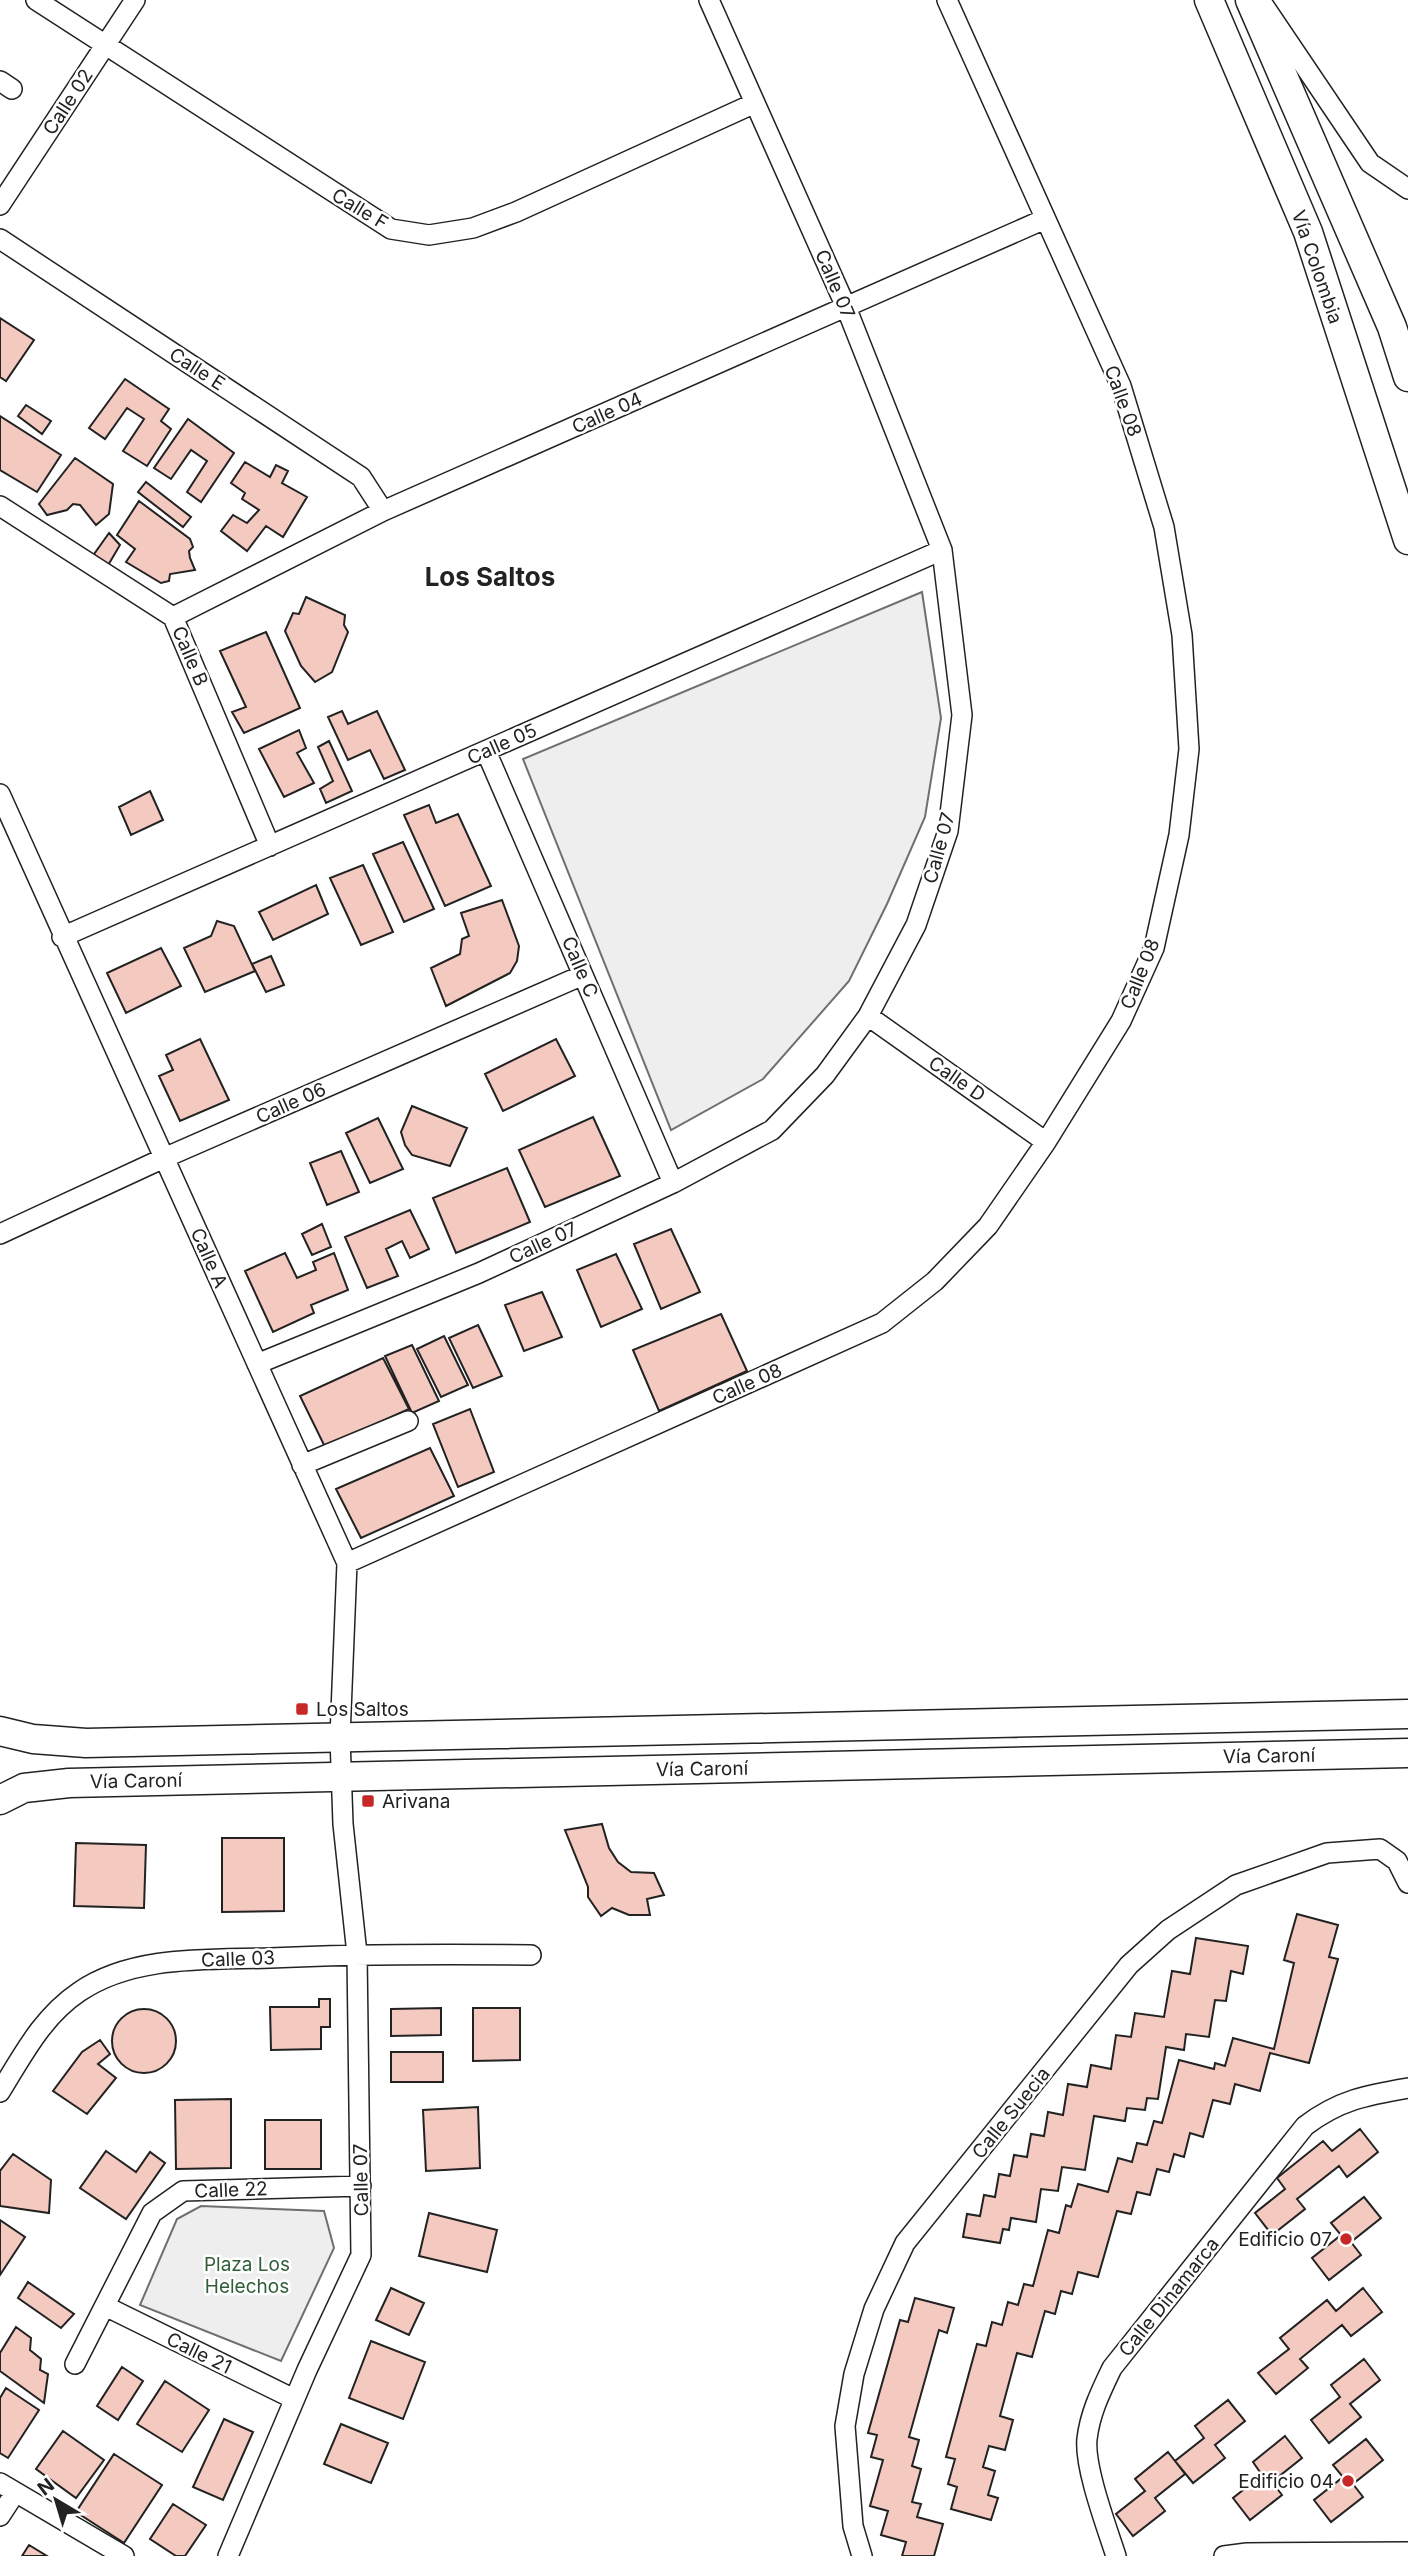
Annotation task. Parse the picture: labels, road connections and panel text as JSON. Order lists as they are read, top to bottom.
{
  "streets": {
    "main road": ["Vía Colombia", "Vía Caroní"],
    "street": [
      "Calle 02",
      "Calle F",
      "Calle 07",
      "Calle E",
      "Calle 08",
      "Calle 04",
      "Calle B",
      "Calle 05",
      "Calle C",
      "Calle D",
      "Calle 06",
      "Calle A",
      "Calle 03",
      "Calle Suecia",
      "Calle 22",
      "Calle Dinamarca",
      "Calle 21"
    ]
  },
  "crossings": [
    ["Calle 02", "Calle F"],
    ["Calle F", "Calle 07"],
    ["Calle 07", "Calle 04"],
    ["Calle 07", "Calle 05"],
    ["Calle 07", "Calle C"],
    ["Calle 07", "Calle D"],
    ["Calle 07", "Calle A"],
    ["Calle 07", "Vía Caroní"],
    ["Calle 07", "Calle 03"],
    ["Calle 07", "Calle 22"],
    ["Calle 07", "Calle 21"],
    ["Calle E", "Calle 04"],
    ["Calle 08", "Calle 04"],
    ["Calle 08", "Calle D"],
    ["Calle 08", "Calle A"],
    ["Calle 04", "Calle B"],
    ["Calle B", "Calle 05"],
    ["Calle 05", "Calle C"],
    ["Calle 05", "Calle A"],
    ["Calle C", "Calle 06"],
    ["Calle 06", "Calle A"],
    ["Calle A", "Vía Caroní"],
    ["Calle 22", "Calle 21"]
  ],
  "districts": ["Los Saltos"],
  "parks": ["Plaza Los Helechos"],
  "places": {
    "transit": ["Los Saltos", "Arivana"],
    "other": ["Edificio 07", "Edificio 04"]
  },
  "north": "top left"
}
